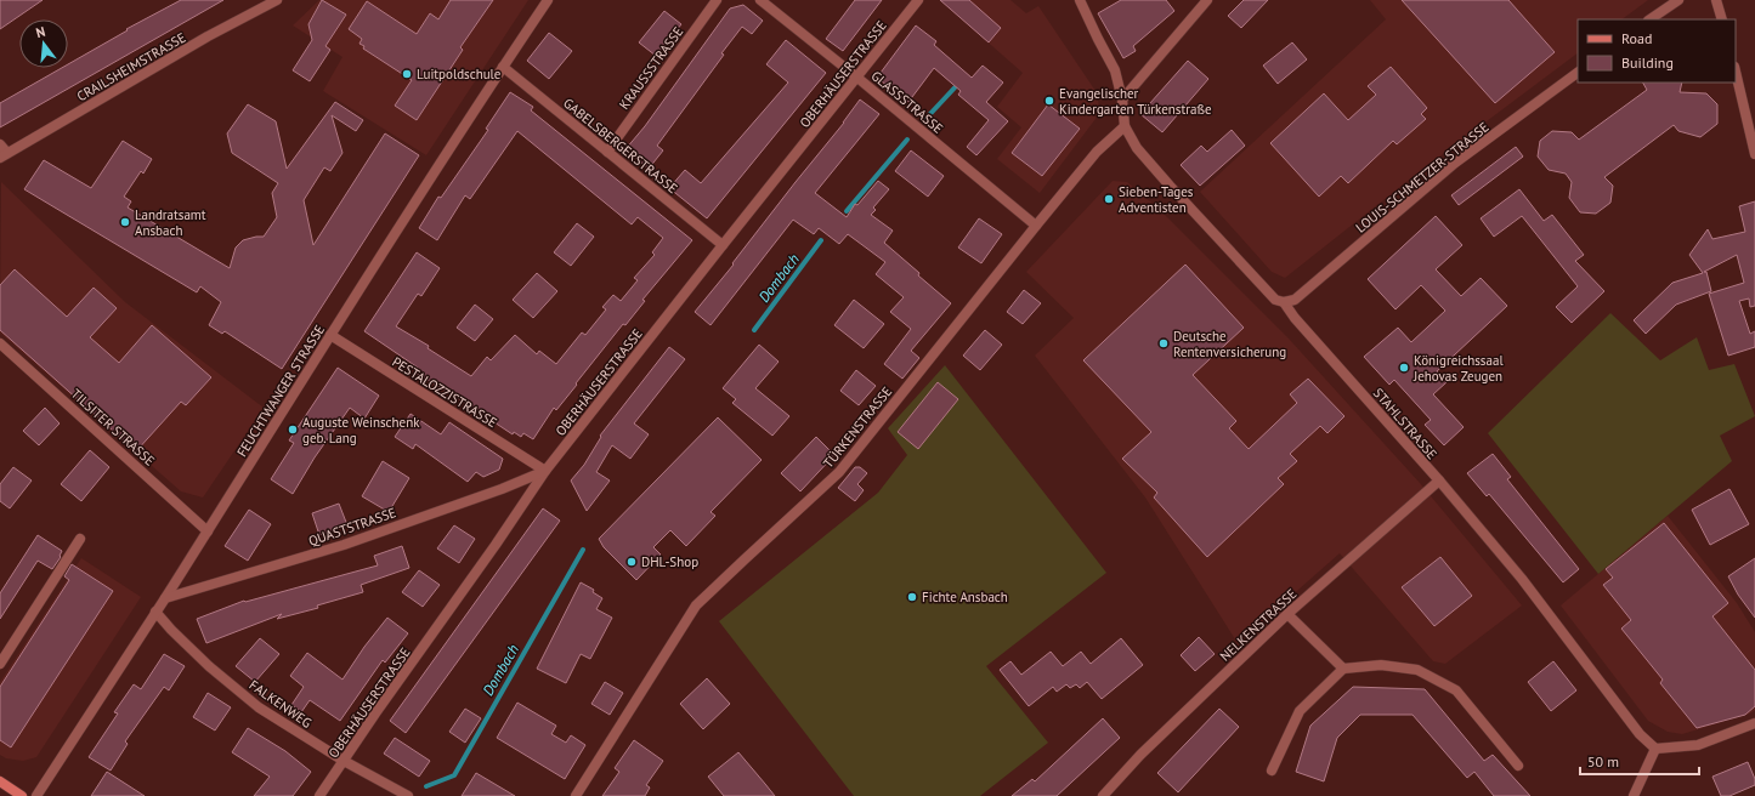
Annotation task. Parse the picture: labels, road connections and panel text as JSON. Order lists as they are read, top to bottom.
{
  "streets": {
    "street": [
      "CRAILSHEIMSTRASSE",
      "KRAUSSSTRASSE",
      "OBERHÄUSERSTRASSE",
      "GLASSSTRASSE",
      "GABELSBERGERSTRASSE",
      "LOUIS-SCHMETZER-STRASSE",
      "FEUCHTWANGER STRASSE",
      "PESTALOZZISTRASSE",
      "STAHLSTRASSE",
      "TILSITER STRASSE",
      "TÜRKENSTRASSE",
      "QUASTSTRASSE",
      "NELKENSTRASSE",
      "FALKENWEG"
    ]
  },
  "crossings": [
    ["KRAUSSSTRASSE", "GABELSBERGERSTRASSE"],
    ["OBERHÄUSERSTRASSE", "GLASSSTRASSE"],
    ["OBERHÄUSERSTRASSE", "GABELSBERGERSTRASSE"],
    ["OBERHÄUSERSTRASSE", "PESTALOZZISTRASSE"],
    ["OBERHÄUSERSTRASSE", "QUASTSTRASSE"],
    ["OBERHÄUSERSTRASSE", "FALKENWEG"],
    ["GLASSSTRASSE", "TÜRKENSTRASSE"],
    ["GABELSBERGERSTRASSE", "FEUCHTWANGER STRASSE"],
    ["LOUIS-SCHMETZER-STRASSE", "STAHLSTRASSE"],
    ["FEUCHTWANGER STRASSE", "PESTALOZZISTRASSE"],
    ["FEUCHTWANGER STRASSE", "TILSITER STRASSE"],
    ["FEUCHTWANGER STRASSE", "QUASTSTRASSE"],
    ["FEUCHTWANGER STRASSE", "FALKENWEG"],
    ["PESTALOZZISTRASSE", "QUASTSTRASSE"],
    ["STAHLSTRASSE", "TÜRKENSTRASSE"],
    ["STAHLSTRASSE", "NELKENSTRASSE"]
  ],
  "water": ["Dombach"],
  "places": [
    "Luitpoldschule",
    "Evangelischer Kindergarten Türkenstraße",
    "Sieben-Tages Adventisten",
    "Landratsamt Ansbach",
    "Deutsche Rentenversicherung",
    "Königreichssaal Jehovas Zeugen",
    "Auguste Weinschenk geb. Lang",
    "DHL-Shop",
    "Fichte Ansbach"
  ],
  "legend": ["Road", "Building"],
  "scale_bar": "50 m",
  "north": "top"
}
